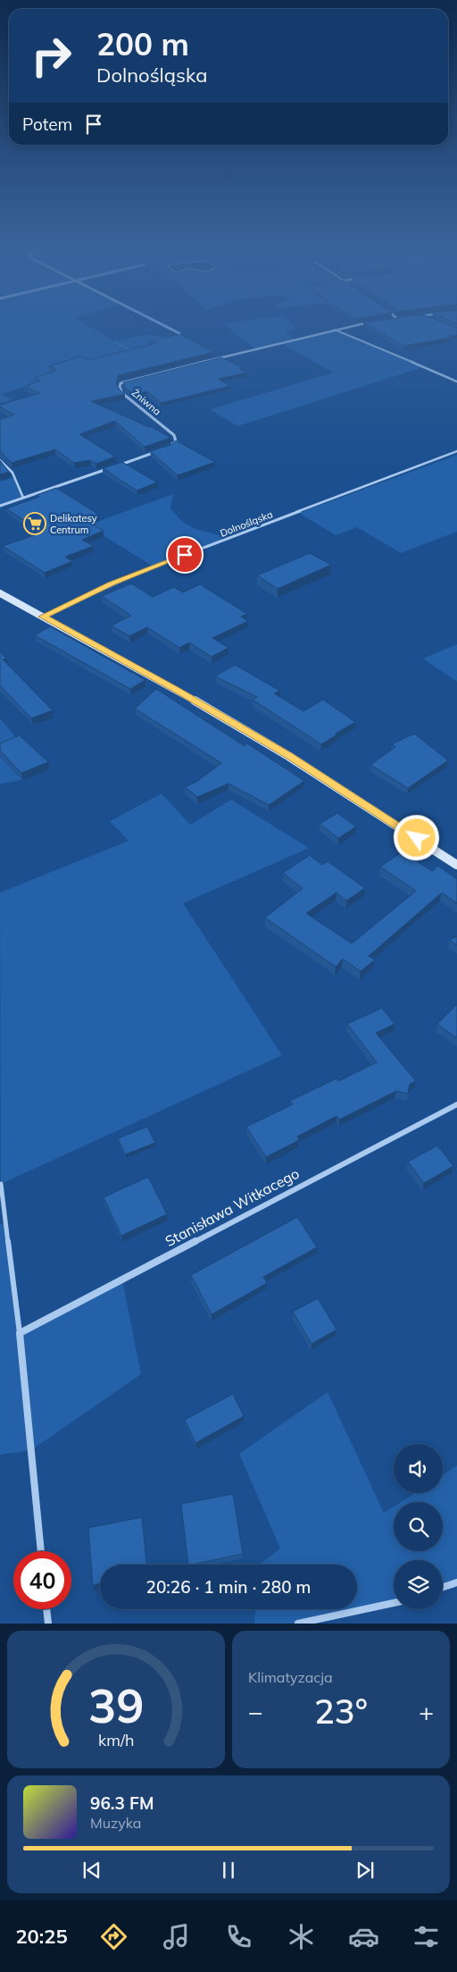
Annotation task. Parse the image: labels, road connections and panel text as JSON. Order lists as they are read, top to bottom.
{
  "streets": {
    "street": ["Żniwna", "Stanisława Witkacego"],
    "lane": ["Dolnośląska"]
  },
  "places": {
    "supermarket": ["Delikatesy Centrum"]
  },
  "page": {
    "turn": ["200 m", "Dolnośląska"],
    "then": "Potem",
    "limit": "40",
    "trip": "20:26 · 1 min · 280 m",
    "tile": "Klimatyzacja",
    "heat": ["−", "23°", "+"],
    "song": ["96.3 FM", "Muzyka"],
    "tabs": "20:25",
    "gauge": ["39", "km/h"]
  }
}
